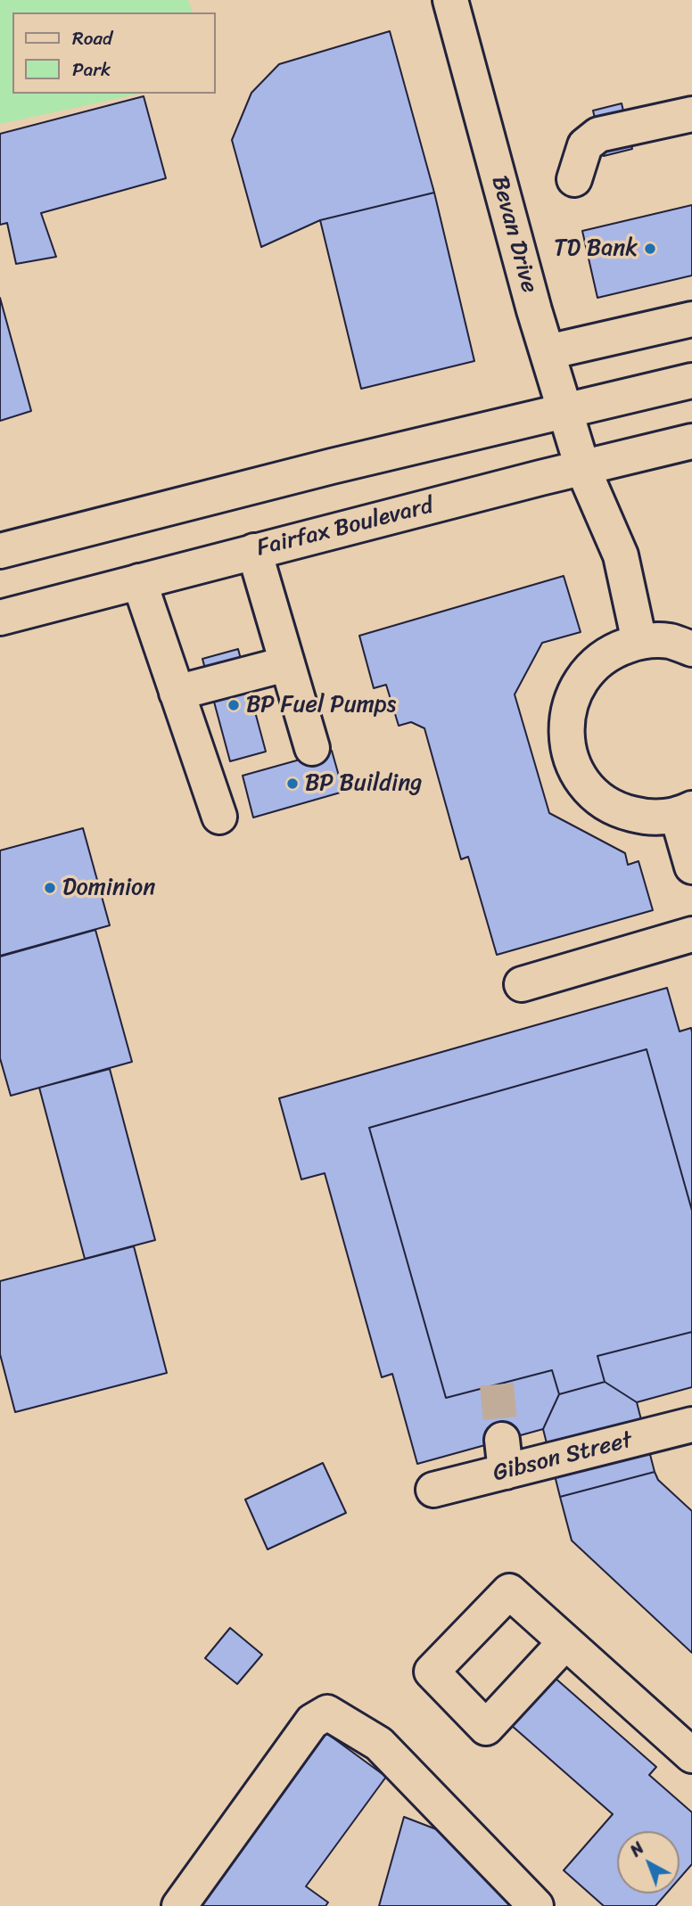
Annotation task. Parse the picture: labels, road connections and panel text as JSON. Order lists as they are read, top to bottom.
{
  "streets": {
    "street": ["Bevan Drive", "Fairfax Boulevard", "Gibson Street"]
  },
  "crossings": [
    ["Bevan Drive", "Fairfax Boulevard"]
  ],
  "places": [
    "TD Bank",
    "BP Fuel Pumps",
    "BP Building",
    "Dominion"
  ],
  "legend": ["Road", "Park"],
  "north": "top left"
}
